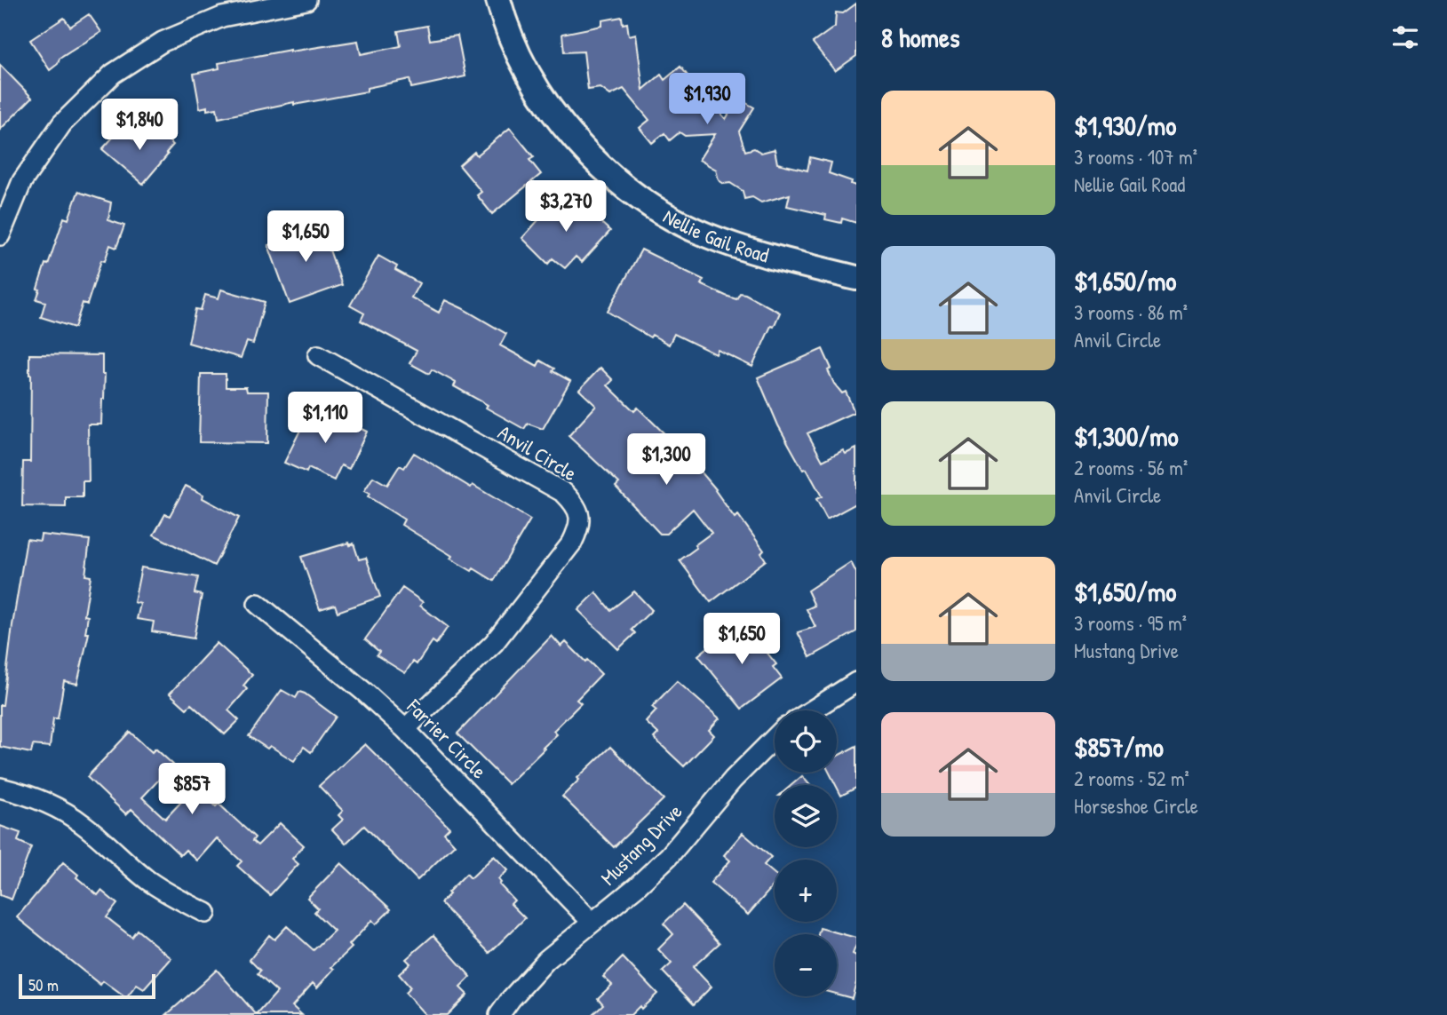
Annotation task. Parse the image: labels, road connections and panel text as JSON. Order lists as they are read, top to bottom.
{
  "streets": {
    "street": [
      "Nellie Gail Road",
      "Anvil Circle",
      "Farrier Circle",
      "Mustang Drive"
    ]
  },
  "crossings": [
    ["Anvil Circle", "Farrier Circle"],
    ["Farrier Circle", "Mustang Drive"]
  ],
  "scale_bar": "50 m",
  "page": {
    "heading": "8 homes",
    "price": [
      "$1,930",
      "$1,840",
      "$3,270",
      "$1,650",
      "$1,110",
      "$1,300",
      "$1,650",
      "$857"
    ],
    "list": [
      {
        "name": "$1,930/mo",
        "note": "3 rooms · 107 m² · Nellie Gail Road"
      },
      {
        "name": "$1,650/mo",
        "note": "3 rooms · 86 m² · Anvil Circle"
      },
      {
        "name": "$1,300/mo",
        "note": "2 rooms · 56 m² · Anvil Circle"
      },
      {
        "name": "$1,650/mo",
        "note": "3 rooms · 95 m² · Mustang Drive"
      },
      {
        "name": "$857/mo",
        "note": "2 rooms · 52 m² · Horseshoe Circle"
      }
    ],
    "map_buttons": ["+", "−"],
    "scale": "50 m"
  }
}
